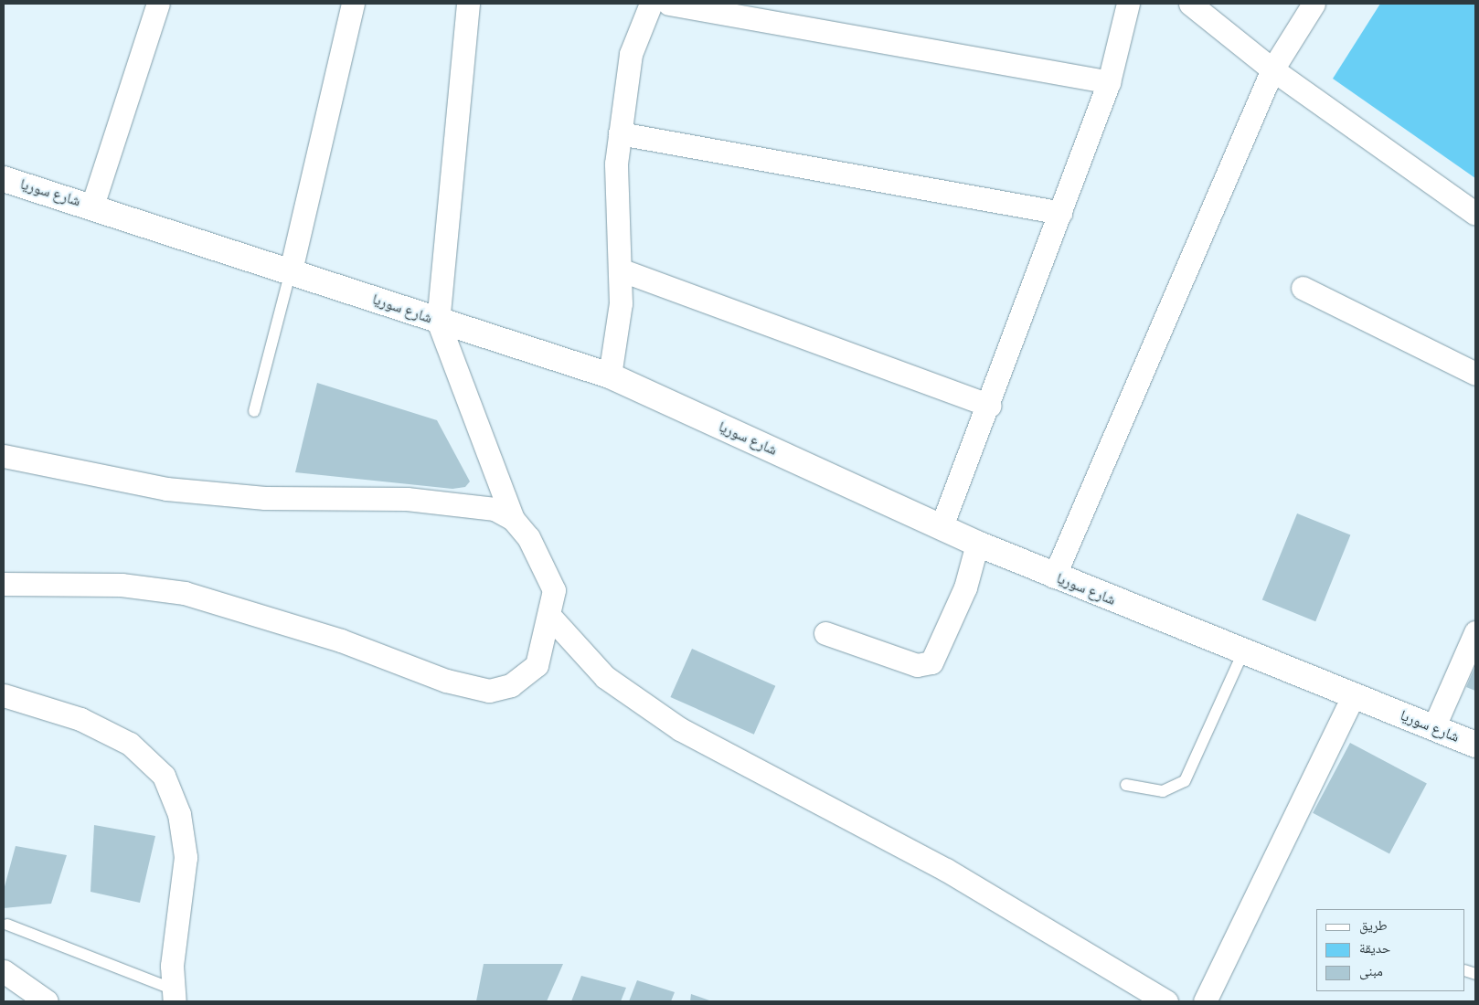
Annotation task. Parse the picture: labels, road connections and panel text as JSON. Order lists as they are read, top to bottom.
{
  "streets": {
    "street": ["شارع سوريا"]
  },
  "legend": ["طريق", "حديقة", "مبنى"]
}
